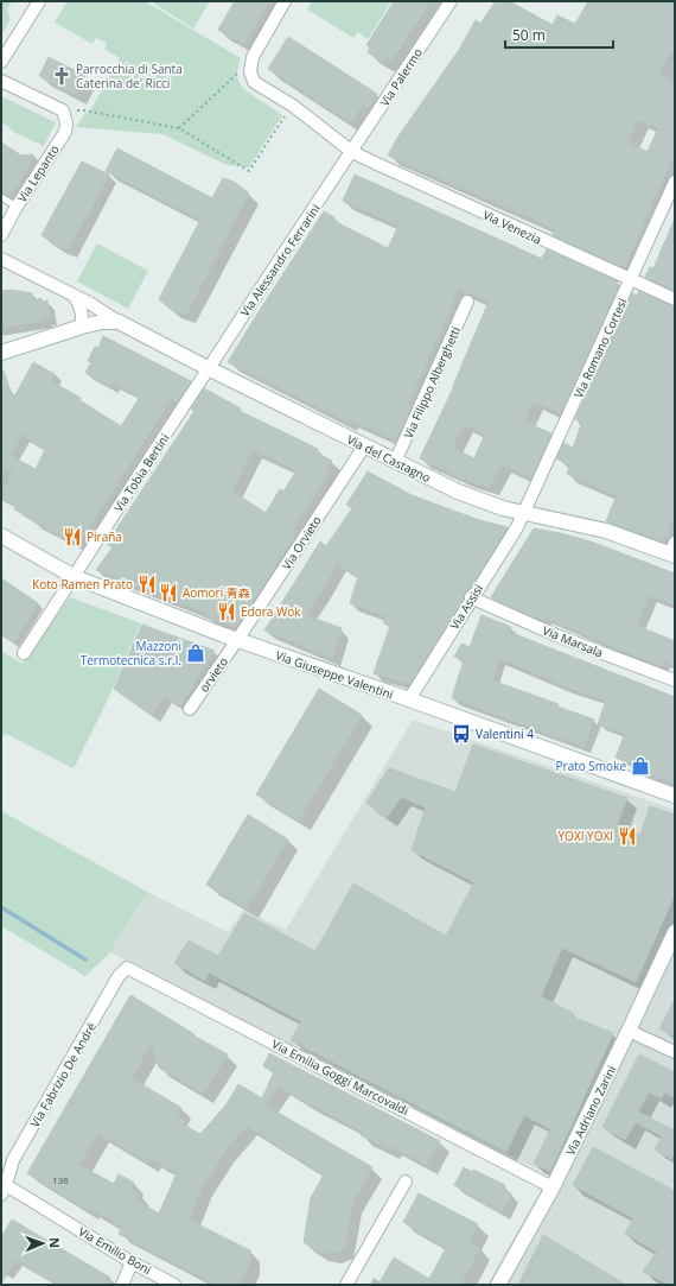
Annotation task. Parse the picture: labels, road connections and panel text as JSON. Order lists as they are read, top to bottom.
{
  "streets": {
    "street": [
      "Via Palermo",
      "Via Lepanto",
      "Via Venezia",
      "Via Alessandro Ferrarini",
      "Via Romano Cortesi",
      "Via Filippo Alberghetti",
      "Via del Castagno",
      "Via Tobia Bertini",
      "Via Orvieto",
      "Via Assisi",
      "Via Marsala",
      "orvieto",
      "Via Giuseppe Valentini",
      "Via Fabrizio De André",
      "Via Emilia Goggi Marcovaldi",
      "Via Adriano Zarini",
      "Via Emilio Boni"
    ]
  },
  "crossings": [
    ["Via Palermo", "Via Venezia"],
    ["Via Palermo", "Via Alessandro Ferrarini"],
    ["Via Venezia", "Via Alessandro Ferrarini"],
    ["Via Venezia", "Via Romano Cortesi"],
    ["Via Alessandro Ferrarini", "Via del Castagno"],
    ["Via Alessandro Ferrarini", "Via Tobia Bertini"],
    ["Via Romano Cortesi", "Via del Castagno"],
    ["Via Romano Cortesi", "Via Assisi"],
    ["Via Filippo Alberghetti", "Via del Castagno"],
    ["Via del Castagno", "Via Tobia Bertini"],
    ["Via del Castagno", "Via Orvieto"],
    ["Via del Castagno", "Via Assisi"],
    ["Via Tobia Bertini", "Via Giuseppe Valentini"],
    ["Via Orvieto", "orvieto"],
    ["Via Orvieto", "Via Giuseppe Valentini"],
    ["Via Assisi", "Via Marsala"],
    ["Via Assisi", "Via Giuseppe Valentini"],
    ["orvieto", "Via Giuseppe Valentini"],
    ["Via Fabrizio De André", "Via Emilia Goggi Marcovaldi"],
    ["Via Fabrizio De André", "Via Emilio Boni"],
    ["Via Emilia Goggi Marcovaldi", "Via Adriano Zarini"]
  ],
  "places": {
    "church": ["Parrocchia di Santa Caterina de' Ricci"],
    "restaurant": [
      "Piraña",
      "Koto Ramen Prato",
      "Aomori 青森",
      "Edora Wok",
      "YOXI YOXI"
    ],
    "shop": ["Mazzoni Termotecnica s.r.l.", "Prato Smoke"],
    "bus stop": ["Valentini 4"]
  },
  "house_numbers": ["136"],
  "scale_bar": "50 m",
  "north": "right"
}
